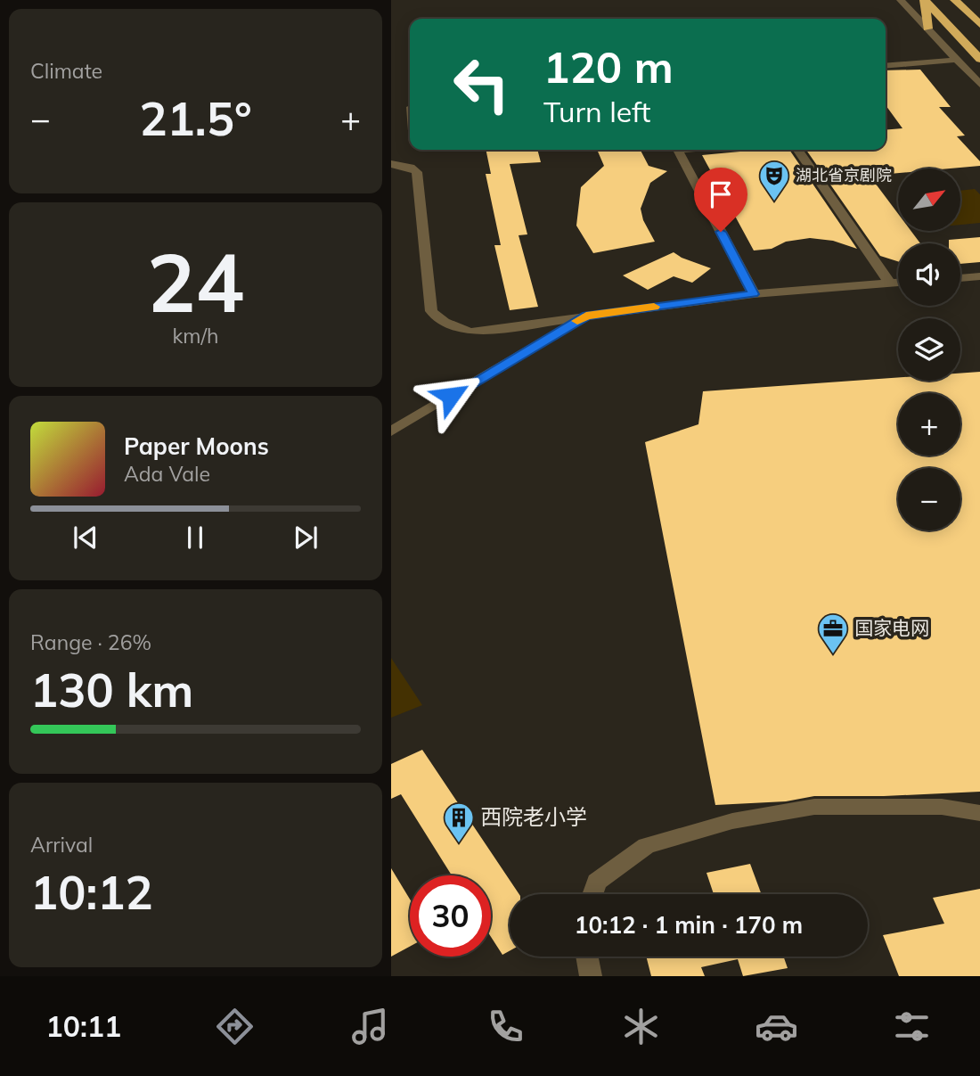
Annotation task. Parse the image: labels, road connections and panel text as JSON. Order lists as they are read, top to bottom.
{
  "places": {
    "theatre": ["湖北省京剧院"],
    "office": ["国家电网"],
    "building": ["西院老小学"]
  },
  "north": "top right",
  "page": {
    "tile": [
      "Climate",
      ["24", "km/h"],
      ["Range · 26%", "130 km"],
      ["Arrival", "10:12"]
    ],
    "turn": ["120 m", "Turn left"],
    "heat": ["−", "21.5°", "+"],
    "map_buttons": ["+", "−"],
    "song": ["Paper Moons", "Ada Vale"],
    "limit": "30",
    "trip": "10:12 · 1 min · 170 m",
    "tabs": "10:11"
  }
}
